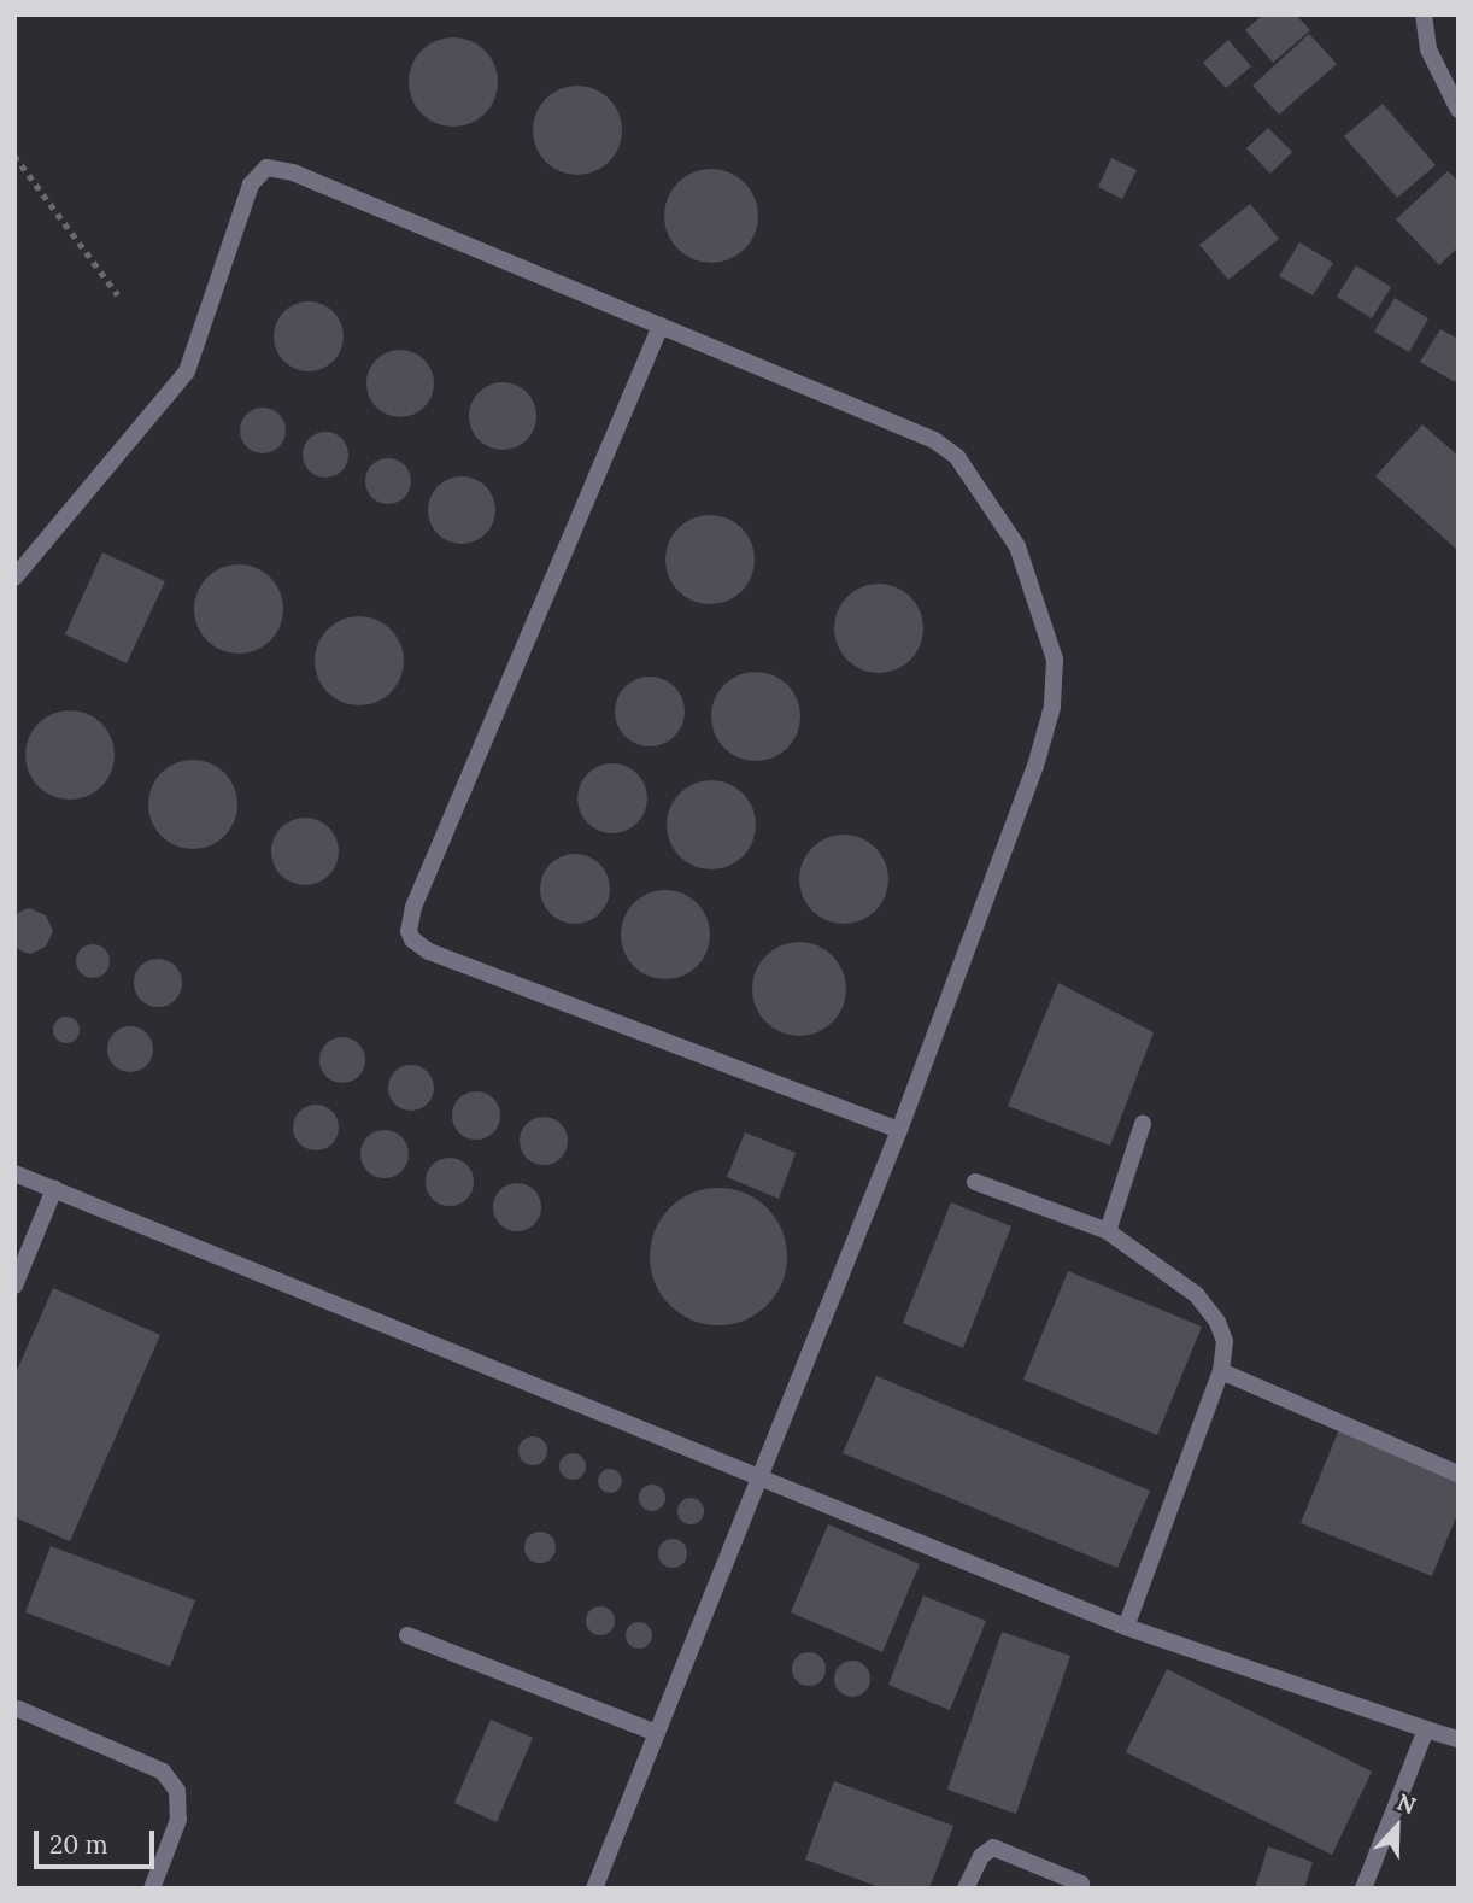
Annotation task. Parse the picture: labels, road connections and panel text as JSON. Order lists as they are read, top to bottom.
{
  "scale_bar": "20 m",
  "north": "top"
}
